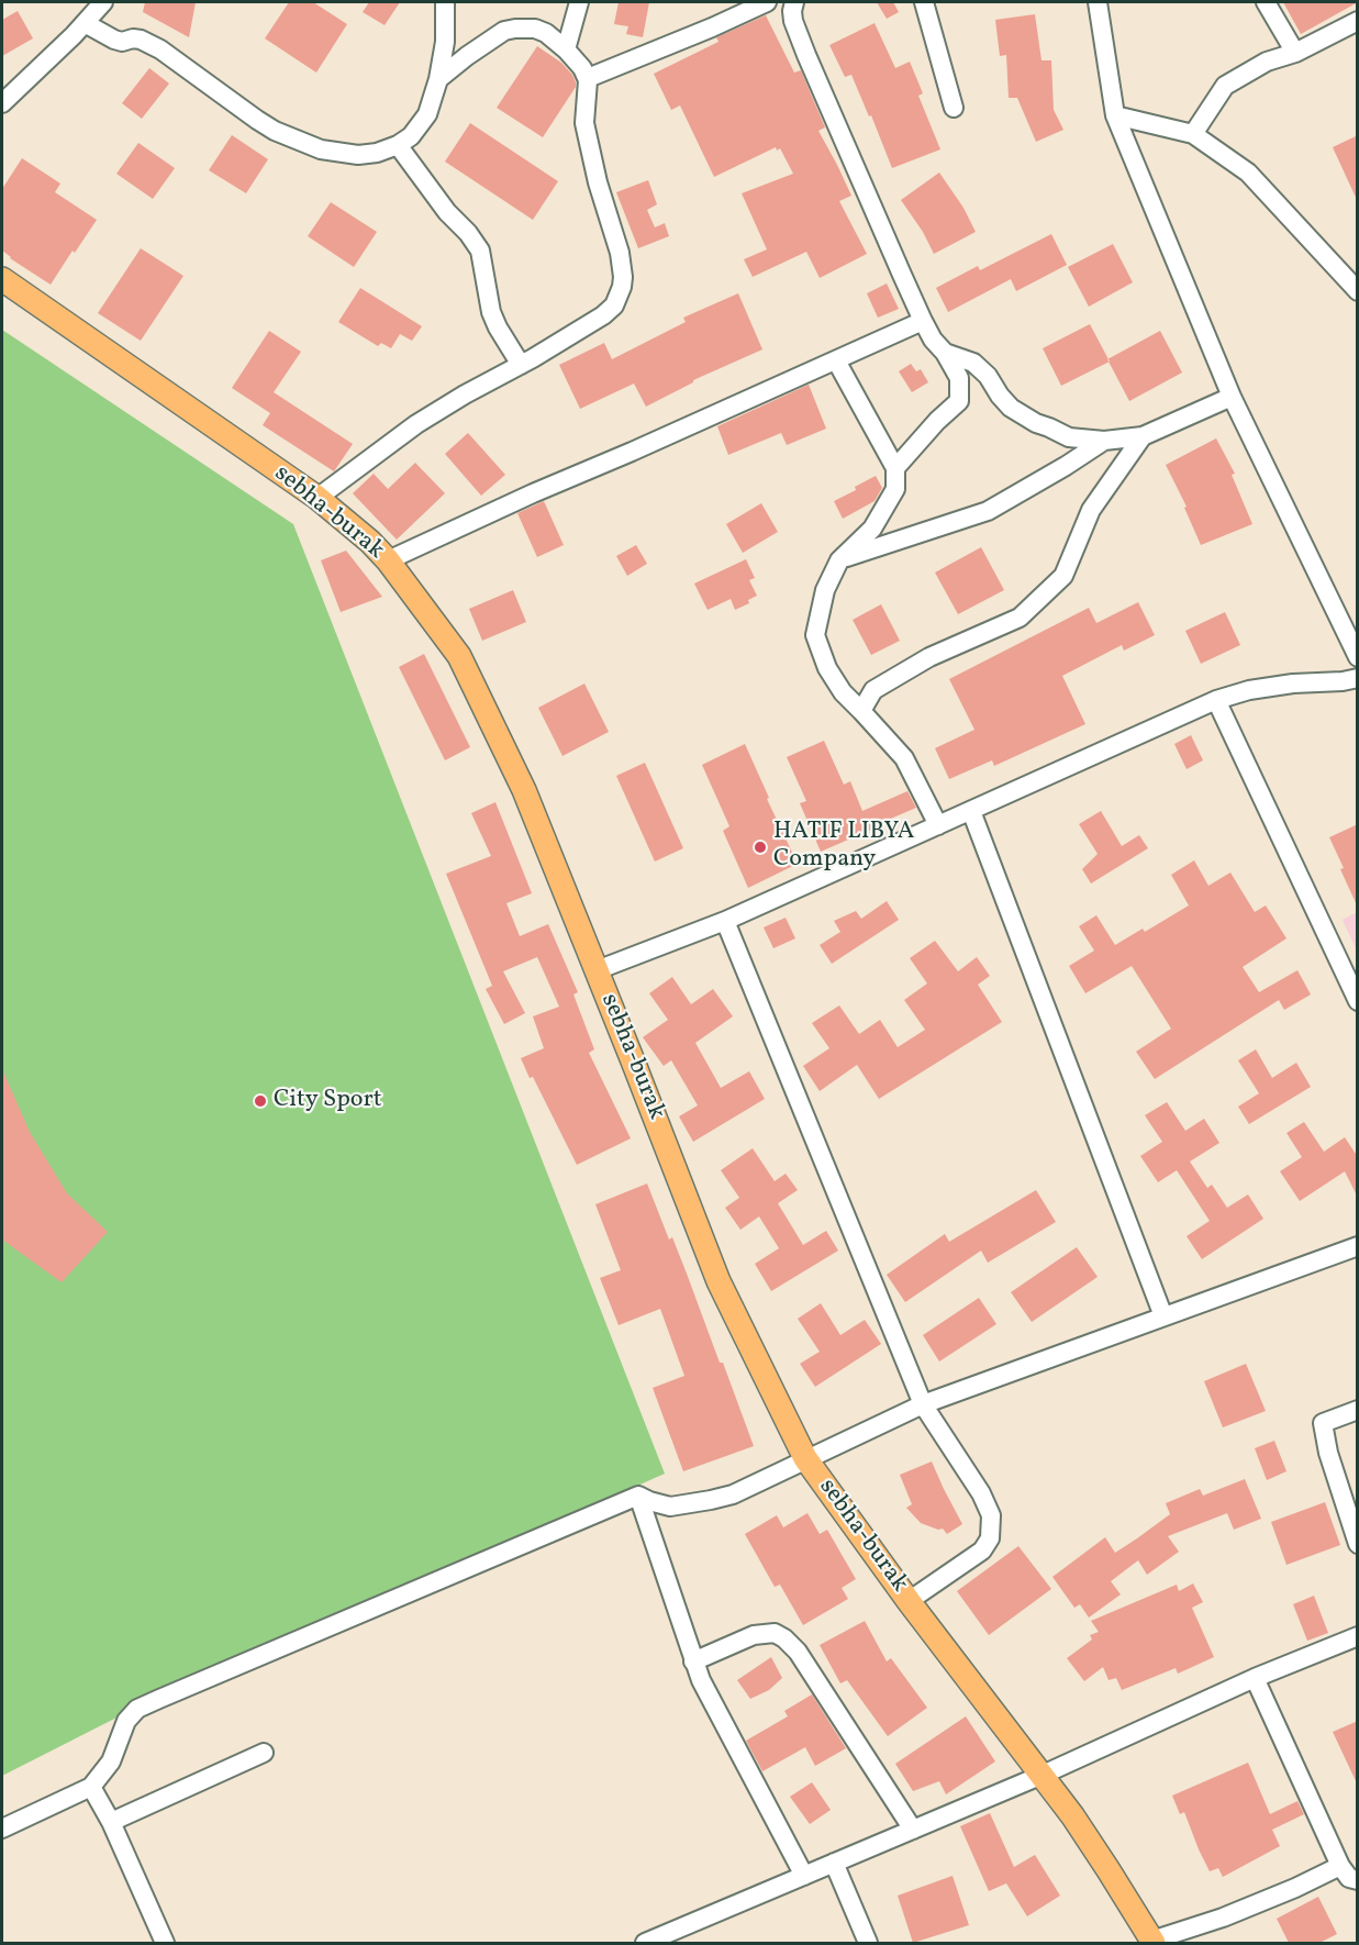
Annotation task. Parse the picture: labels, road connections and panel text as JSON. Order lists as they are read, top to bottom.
{
  "streets": {
    "main road": ["sebha-burak"]
  },
  "places": ["HATIF LIBYA Company", "City Sport"]
}
